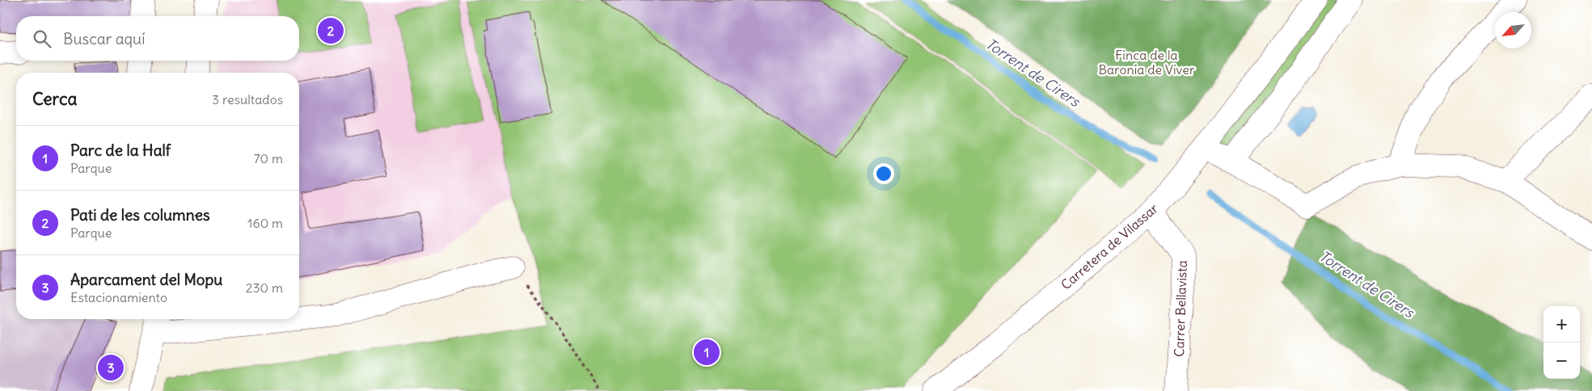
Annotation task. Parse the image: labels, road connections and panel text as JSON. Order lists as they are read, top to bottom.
{
  "streets": {
    "street": ["Carretera de Vilassar", "Carrer Bellavista"]
  },
  "crossings": [
    ["Carretera de Vilassar", "Carrer Bellavista"]
  ],
  "water": ["Torrent de Cirers"],
  "parks": ["Finca de la Baronia de Viver"],
  "north": "bottom left",
  "page": {
    "pins": ["2", "1", "3"],
    "search": "Buscar aquí",
    "heading": ["Cerca", "3 resultados"],
    "list": [
      {
        "mark": "1",
        "name": "Parc de la Half",
        "note": "Parque",
        "value": "70 m"
      },
      {
        "mark": "2",
        "name": "Pati de les columnes",
        "note": "Parque",
        "value": "160 m"
      },
      {
        "mark": "3",
        "name": "Aparcament del Mopu",
        "note": "Estacionamiento",
        "value": "230 m"
      }
    ],
    "map_buttons": ["+", "−"]
  }
}
